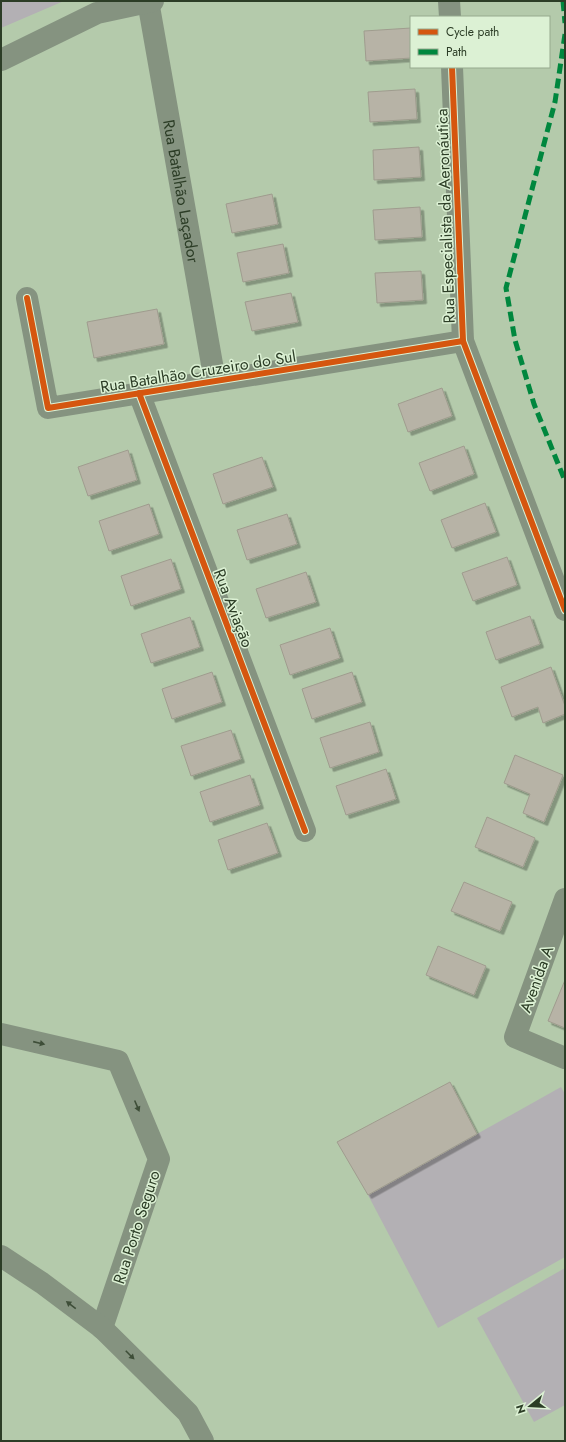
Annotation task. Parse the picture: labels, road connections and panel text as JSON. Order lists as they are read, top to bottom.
{
  "streets": {
    "street": [
      "Rua Batalhão Laçador",
      "Rua Especialista da Aeronáutica",
      "Rua Batalhão Cruzeiro do Sul",
      "Rua Aviação",
      "Avenida A",
      "Rua Porto Seguro"
    ]
  },
  "crossings": [
    ["Rua Batalhão Laçador", "Rua Batalhão Cruzeiro do Sul"],
    ["Rua Especialista da Aeronáutica", "Rua Batalhão Cruzeiro do Sul"],
    ["Rua Batalhão Cruzeiro do Sul", "Rua Aviação"]
  ],
  "legend": ["Cycle path", "Path"],
  "north": "left"
}
